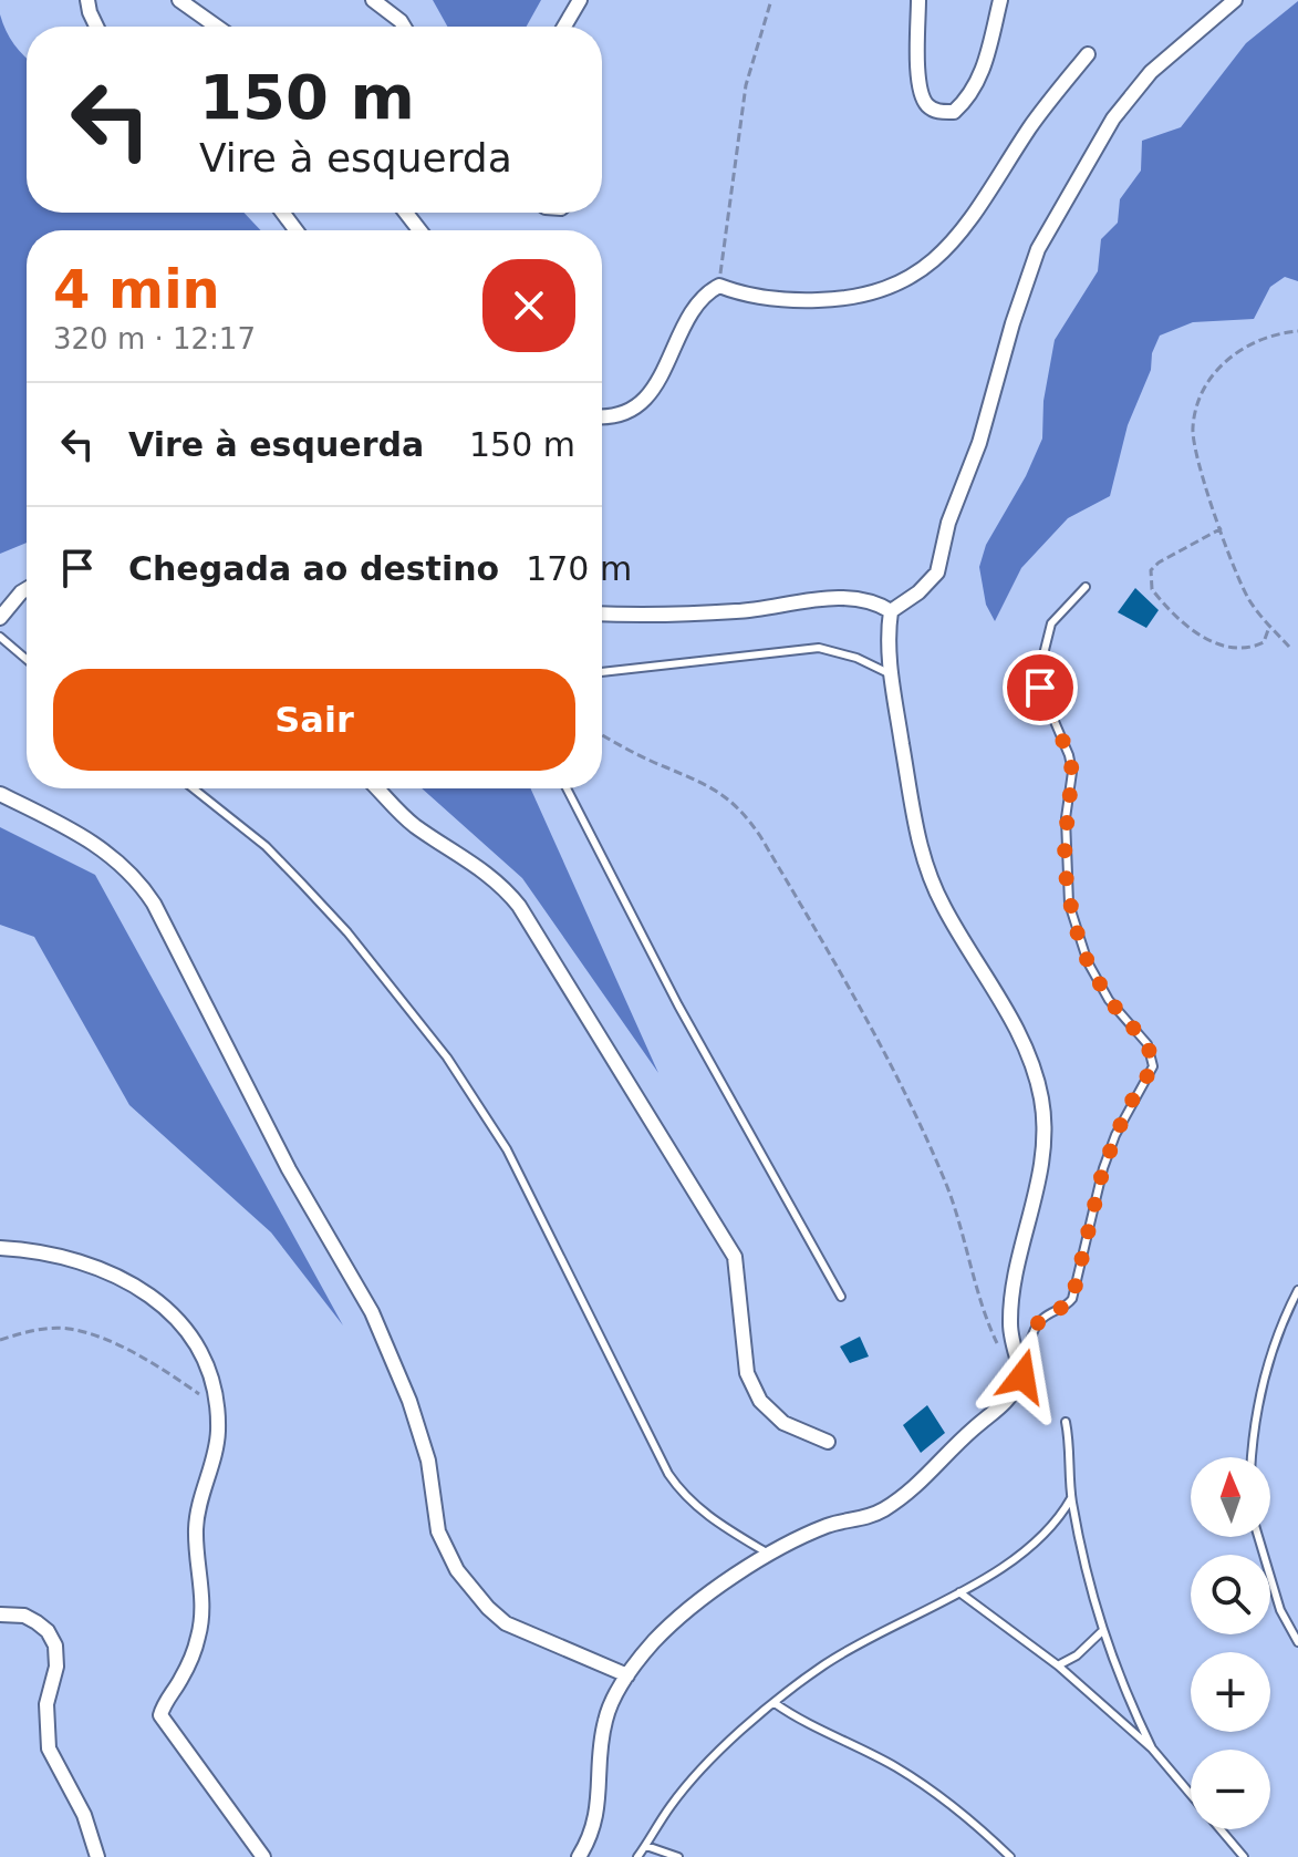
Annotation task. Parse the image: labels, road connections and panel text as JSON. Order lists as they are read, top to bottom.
{
  "north": "top",
  "page": {
    "turn": ["150 m", "Vire à esquerda"],
    "heading": ["4 min", "320 m · 12:17"],
    "list": [
      {
        "name": "Vire à esquerda",
        "value": "150 m"
      },
      {
        "name": "Chegada ao destino",
        "value": "170 m"
      }
    ],
    "buttons": "Sair",
    "map_buttons": ["+", "−"]
  }
}
